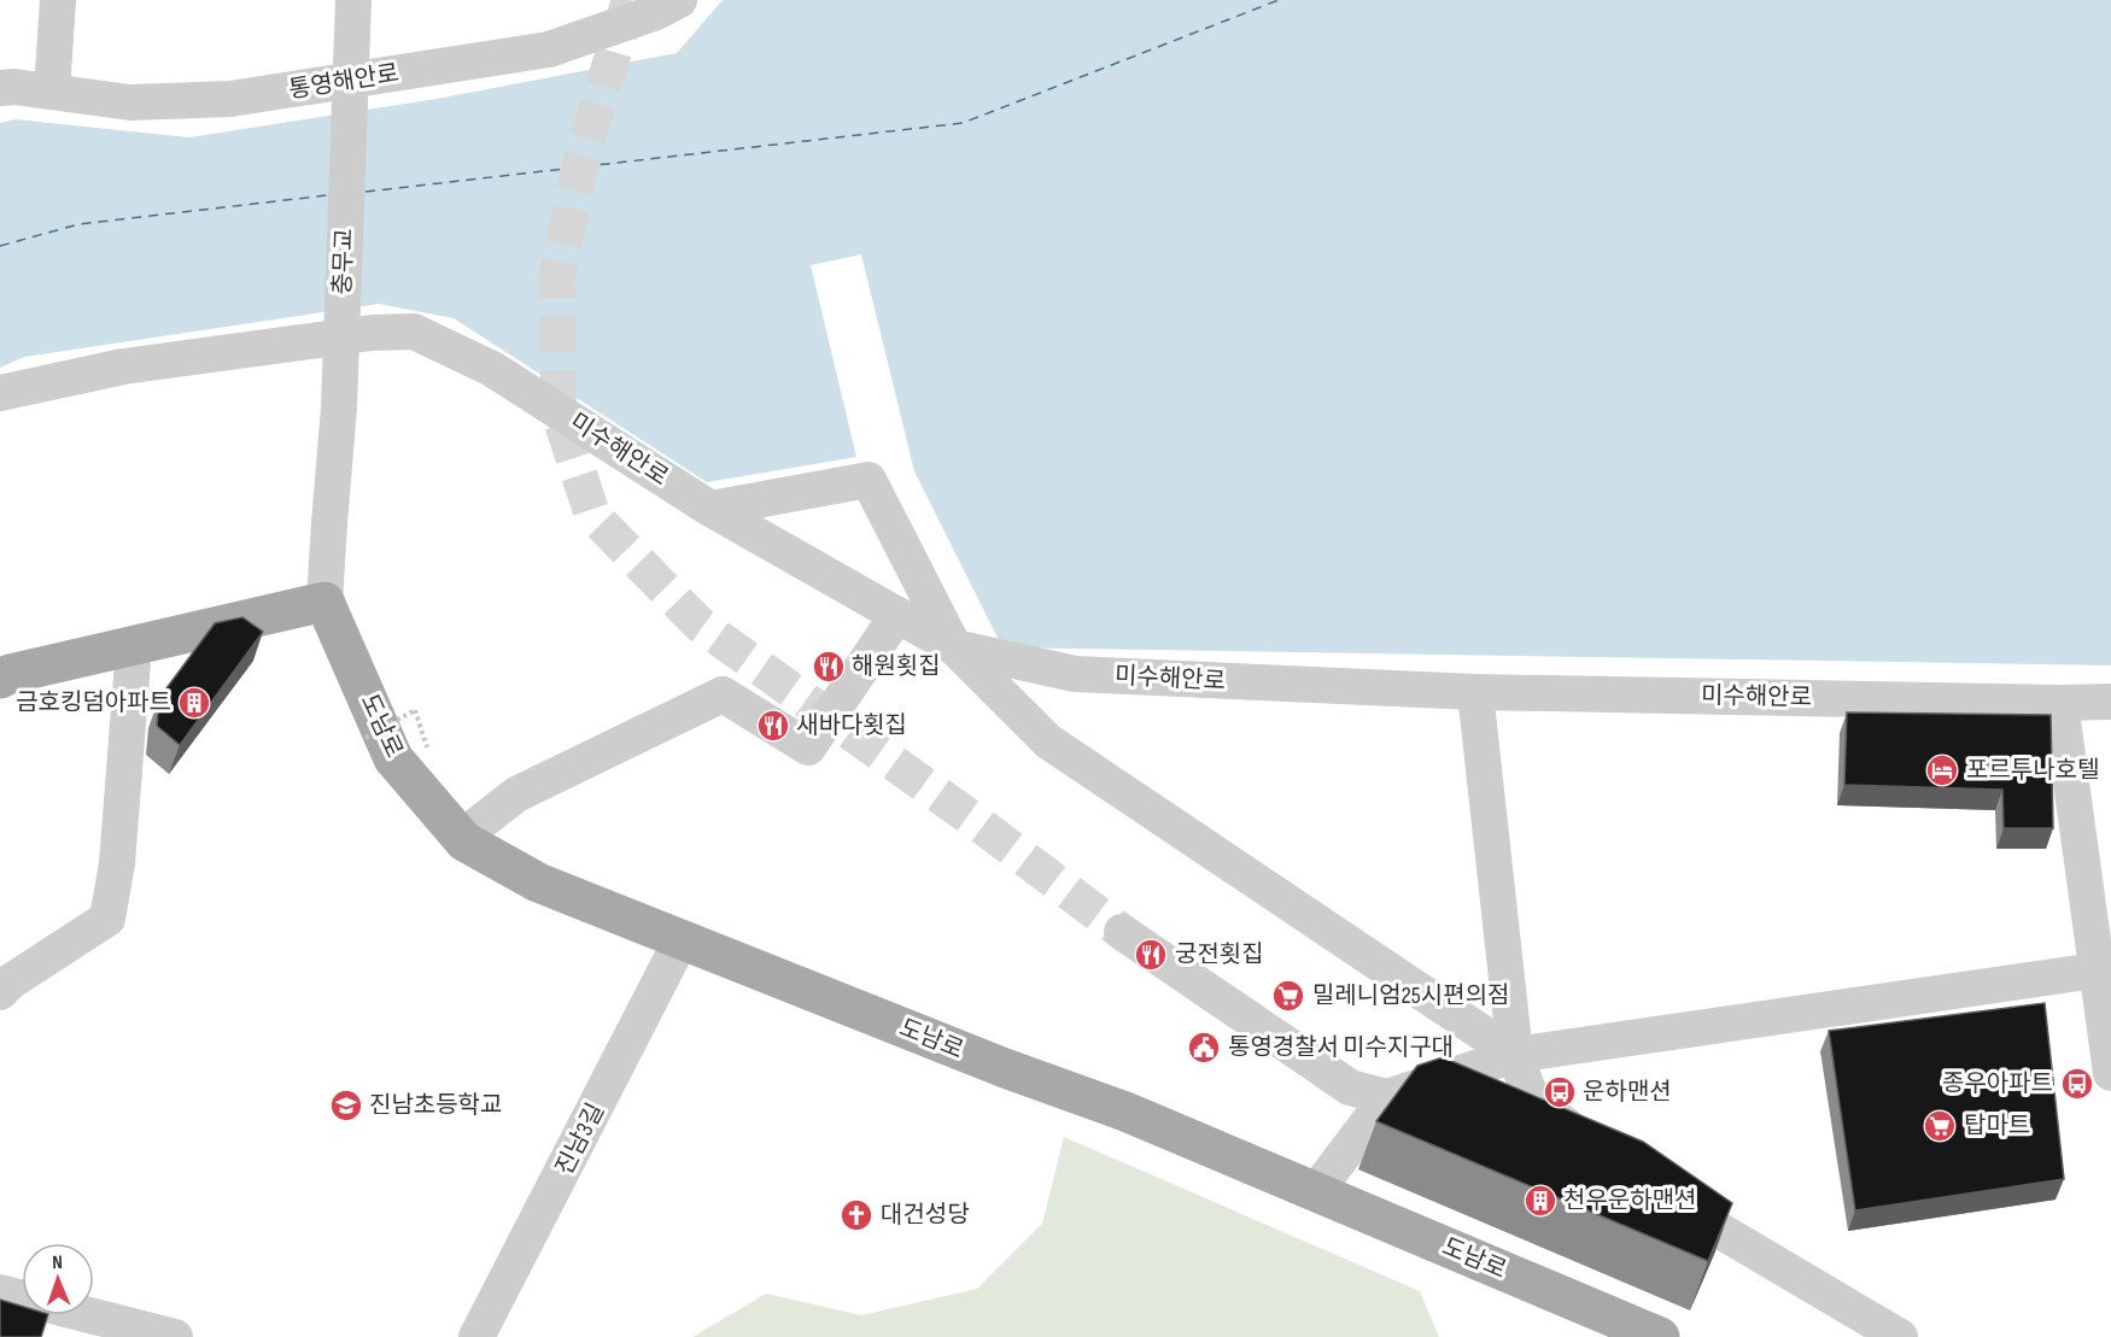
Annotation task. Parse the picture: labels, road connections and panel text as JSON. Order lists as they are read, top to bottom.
{
  "streets": {
    "main road": ["도남로"],
    "street": [
      "통영해안로",
      "충무교",
      "미수해안로",
      "진남3길"
    ]
  },
  "crossings": [
    ["충무교", "도남로"],
    ["도남로", "진남3길"]
  ],
  "places": {
    "restaurant": ["해원횟집", "새바다횟집", "궁전횟집"],
    "building": ["금호킹덤아파트", "천우운하맨션"],
    "hotel": ["포르투나호텔"],
    "supermarket": ["밀레니엄25시편의점", "탑마트"],
    "public building": ["통영경찰서 미수지구대"],
    "bus stop": ["종우아파트", "운하맨션"],
    "school or university": ["진남초등학교"],
    "church": ["대건성당"]
  },
  "north": "top"
}
